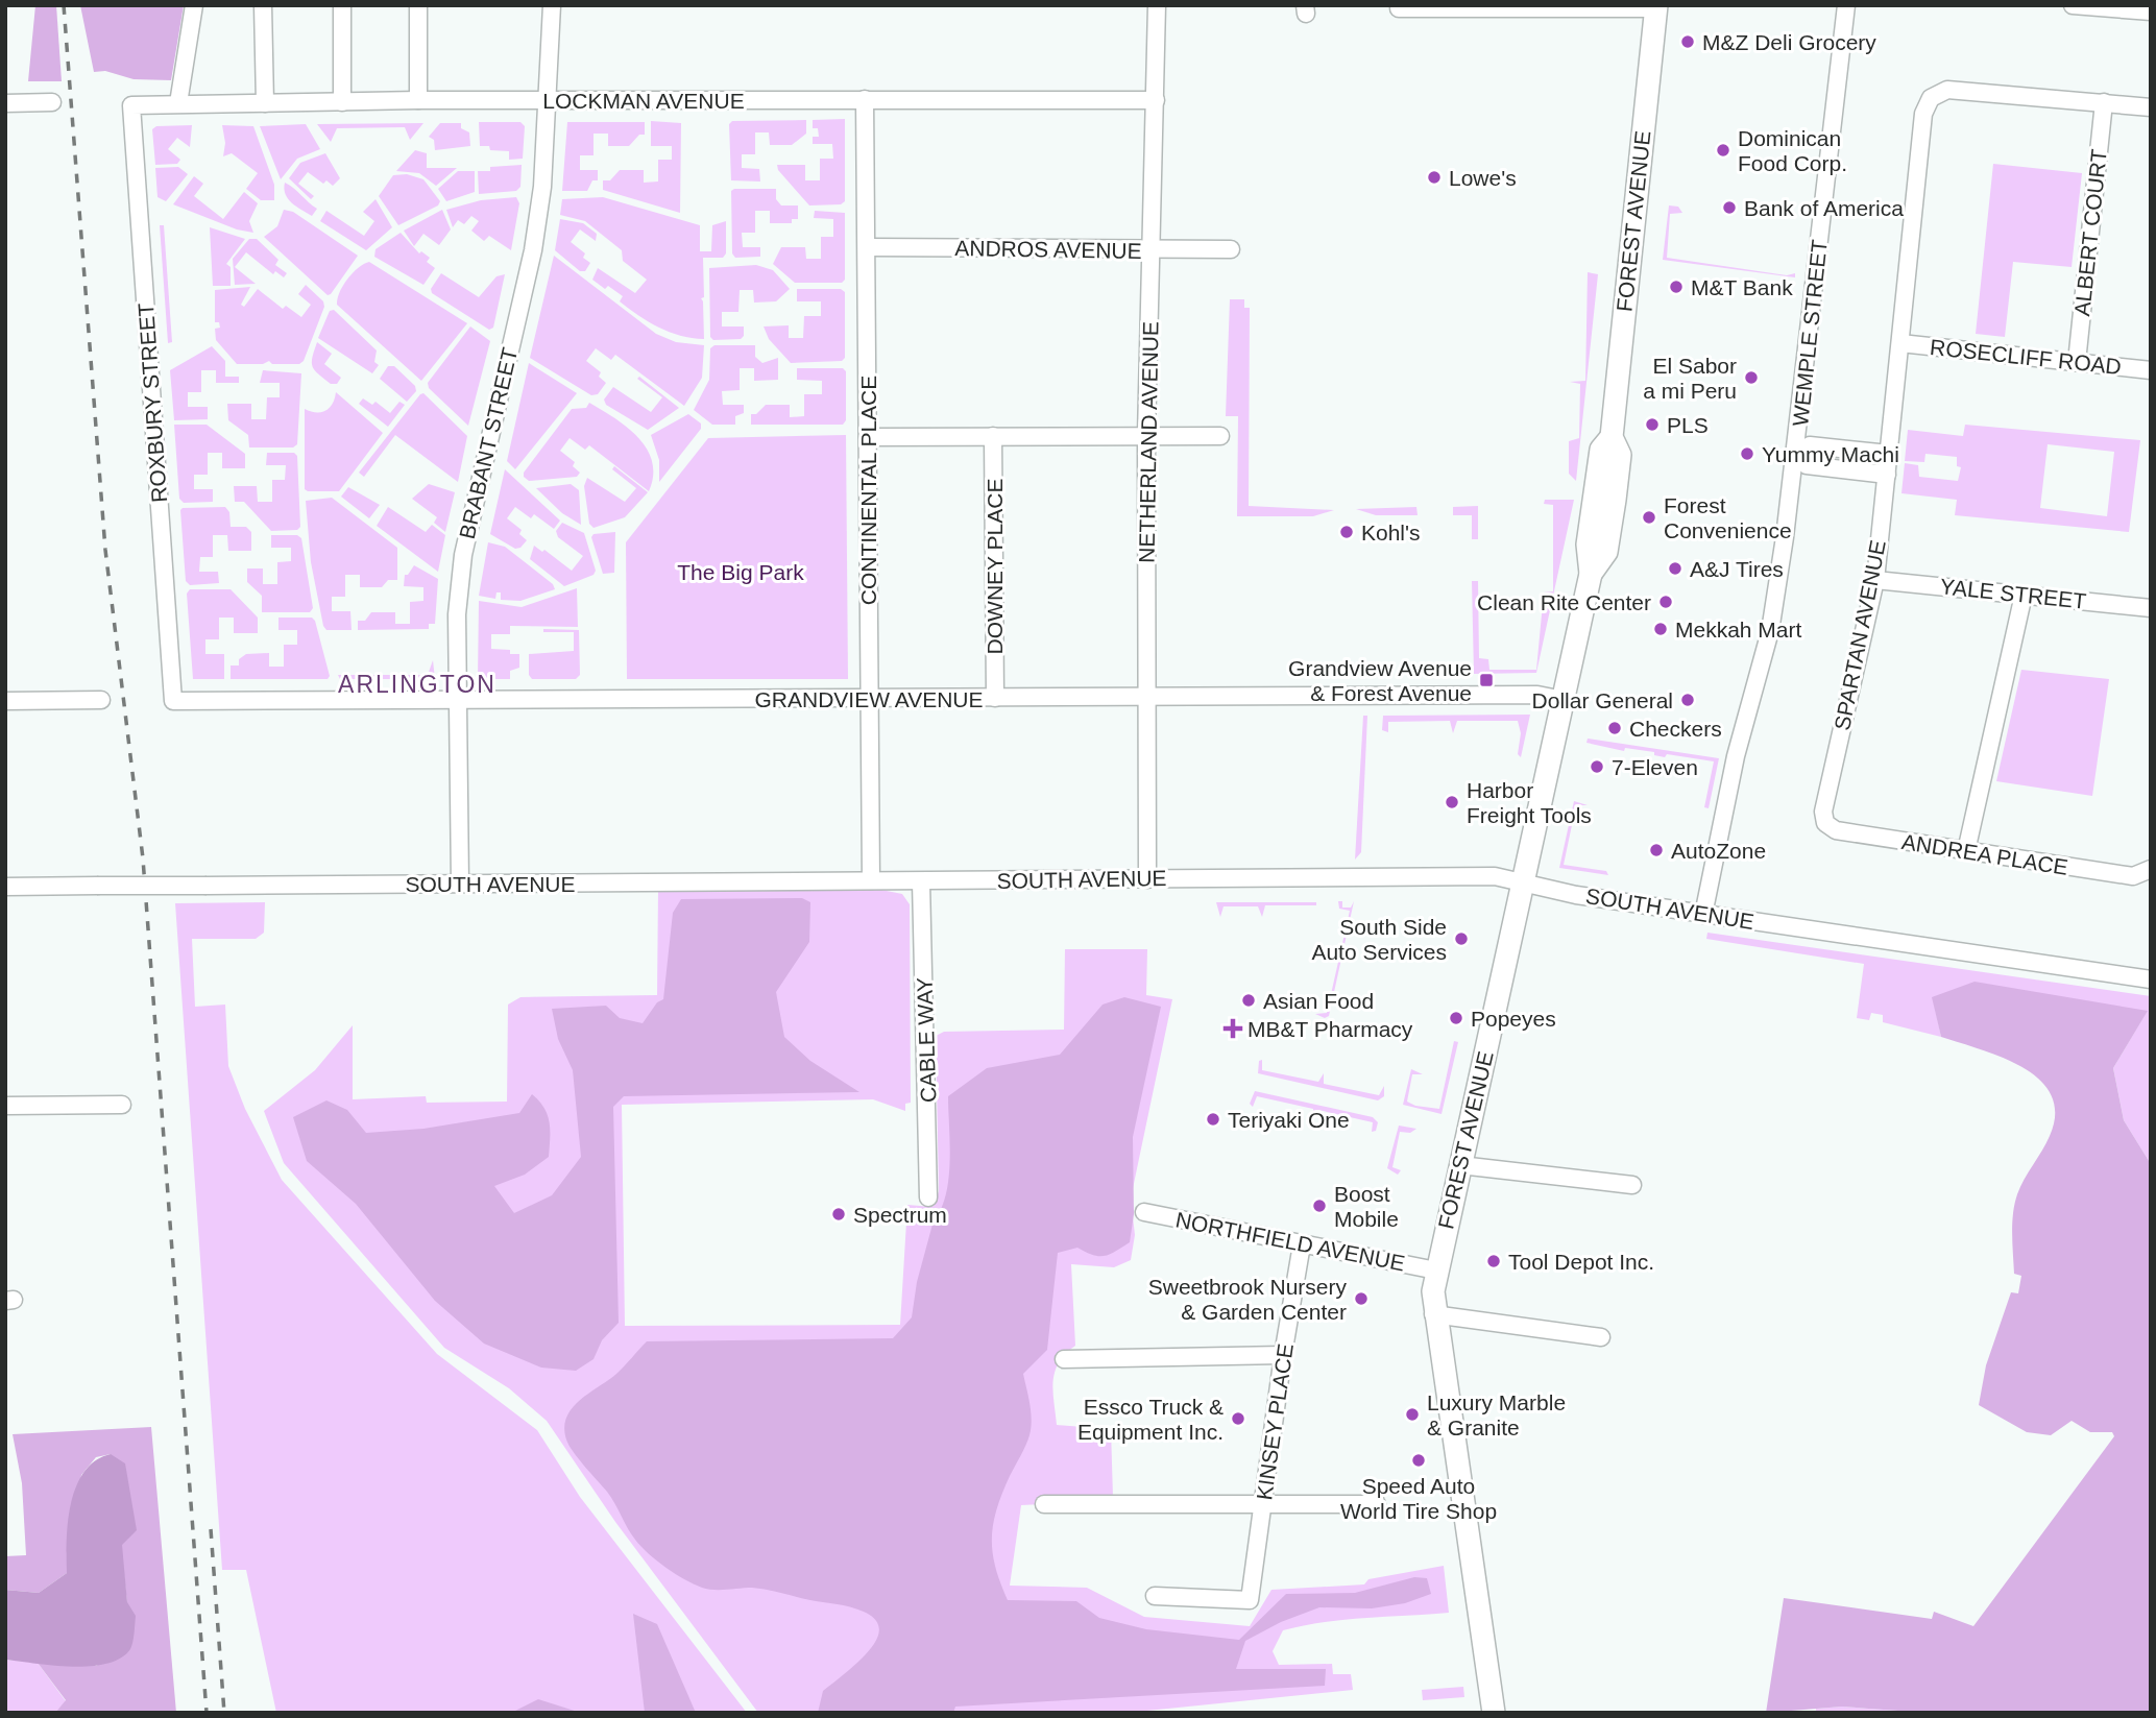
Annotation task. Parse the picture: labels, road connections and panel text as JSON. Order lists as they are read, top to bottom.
{
  "streets": {
    "main road": ["FOREST AVENUE"],
    "street": [
      "LOCKMAN AVENUE",
      "ALBERT COURT",
      "ANDROS AVENUE",
      "WEMPLE STREET",
      "ROSECLIFF ROAD",
      "ROXBURY STREET",
      "NETHERLAND AVENUE",
      "BRABANT STREET",
      "CONTINENTAL PLACE",
      "DOWNEY PLACE",
      "YALE STREET",
      "SPARTAN AVENUE",
      "GRANDVIEW AVENUE",
      "ANDREA PLACE",
      "SOUTH AVENUE",
      "CABLE WAY",
      "NORTHFIELD AVENUE",
      "KINSEY PLACE"
    ]
  },
  "crossings": [
    ["LOCKMAN AVENUE", "ROXBURY STREET"],
    ["LOCKMAN AVENUE", "NETHERLAND AVENUE"],
    ["LOCKMAN AVENUE", "BRABANT STREET"],
    ["LOCKMAN AVENUE", "CONTINENTAL PLACE"],
    ["FOREST AVENUE", "GRANDVIEW AVENUE"],
    ["FOREST AVENUE", "SOUTH AVENUE"],
    ["FOREST AVENUE", "NORTHFIELD AVENUE"],
    ["ALBERT COURT", "ROSECLIFF ROAD"],
    ["ALBERT COURT", "SPARTAN AVENUE"],
    ["ANDROS AVENUE", "NETHERLAND AVENUE"],
    ["ANDROS AVENUE", "CONTINENTAL PLACE"],
    ["WEMPLE STREET", "SOUTH AVENUE"],
    ["ROSECLIFF ROAD", "SPARTAN AVENUE"],
    ["ROXBURY STREET", "GRANDVIEW AVENUE"],
    ["NETHERLAND AVENUE", "GRANDVIEW AVENUE"],
    ["NETHERLAND AVENUE", "SOUTH AVENUE"],
    ["BRABANT STREET", "GRANDVIEW AVENUE"],
    ["BRABANT STREET", "SOUTH AVENUE"],
    ["CONTINENTAL PLACE", "GRANDVIEW AVENUE"],
    ["CONTINENTAL PLACE", "SOUTH AVENUE"],
    ["DOWNEY PLACE", "GRANDVIEW AVENUE"],
    ["YALE STREET", "SPARTAN AVENUE"],
    ["SPARTAN AVENUE", "ANDREA PLACE"],
    ["SOUTH AVENUE", "CABLE WAY"],
    ["NORTHFIELD AVENUE", "KINSEY PLACE"]
  ],
  "districts": ["ARLINGTON"],
  "parks": ["The Big Park"],
  "places": {
    "other": [
      "M&Z Deli Grocery",
      "Dominican Food Corp.",
      "Lowe's",
      "Bank of America",
      "M&T Bank",
      "El Sabor a mi Peru",
      "PLS",
      "Yummy Machi",
      "Forest Convenience",
      "Kohl's",
      "A&J Tires",
      "Clean Rite Center",
      "Mekkah Mart",
      "Dollar General",
      "Checkers",
      "7-Eleven",
      "Harbor Freight Tools",
      "AutoZone",
      "South Side Auto Services",
      "Asian Food",
      "Popeyes",
      "Teriyaki One",
      "Boost Mobile",
      "Spectrum",
      "Tool Depot Inc.",
      "Sweetbrook Nursery & Garden Center",
      "Luxury Marble & Granite",
      "Essco Truck & Equipment Inc.",
      "Speed Auto World Tire Shop"
    ],
    "transit": ["Grandview Avenue & Forest Avenue"],
    "health": ["MB&T Pharmacy"]
  }
}
